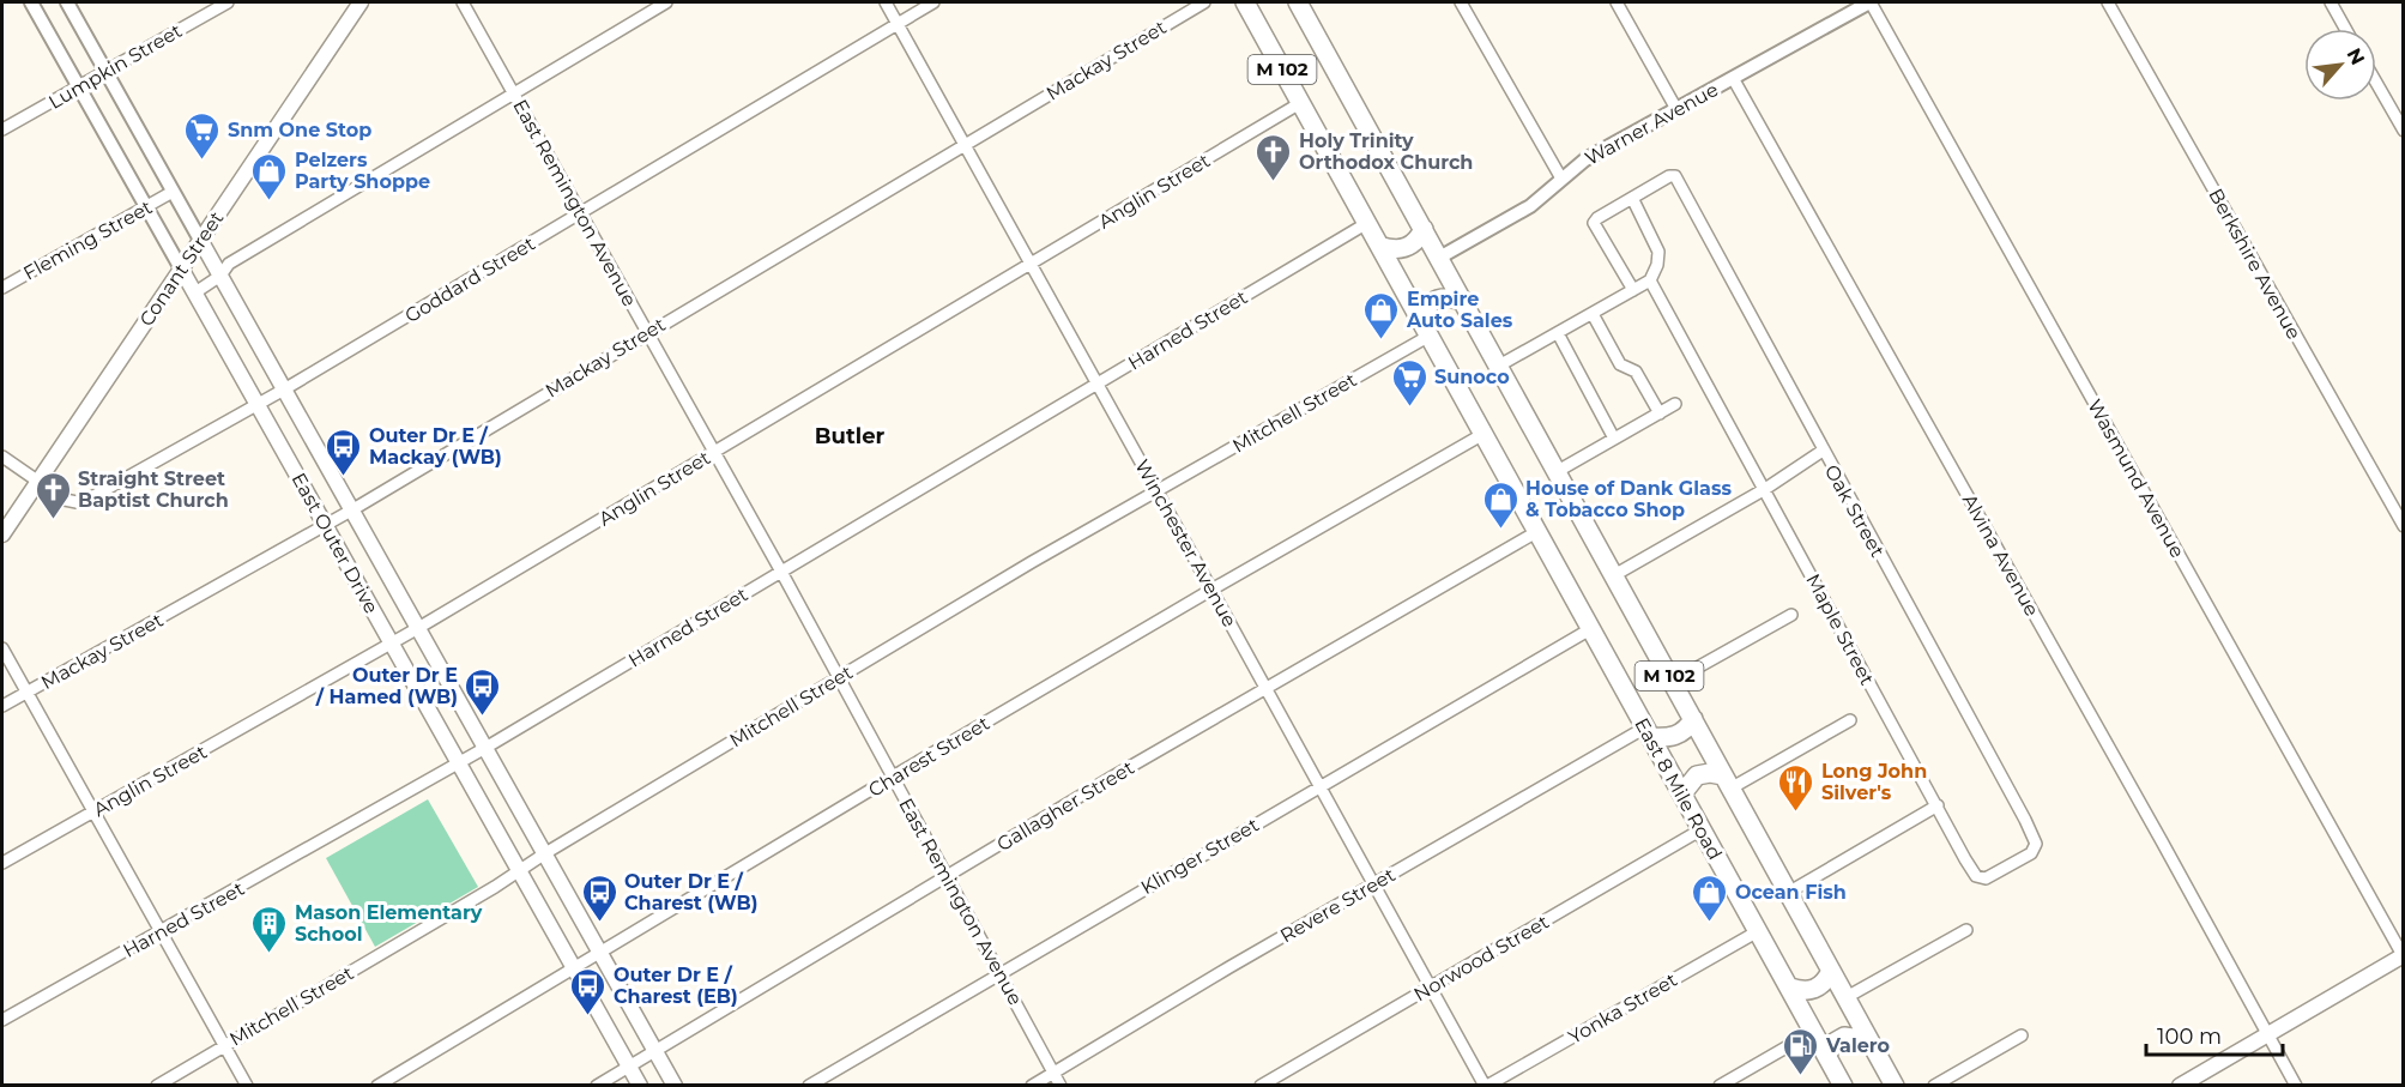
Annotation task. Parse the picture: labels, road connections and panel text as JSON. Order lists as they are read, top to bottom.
{
  "streets": {
    "highway": ["M 102", "East 8 Mile Road"],
    "main road": ["Conant Street", "East Outer Drive"],
    "street": [
      "Mackay Street",
      "Lumpkin Street",
      "Warner Avenue",
      "Anglin Street",
      "East Remington Avenue",
      "Fleming Street",
      "Berkshire Avenue",
      "Goddard Street",
      "Harned Street",
      "Mitchell Street",
      "Wasmund Avenue",
      "Oak Street",
      "Winchester Avenue",
      "Alvina Avenue",
      "Maple Street",
      "Charest Street",
      "Gallagher Street",
      "Klinger Street",
      "Revere Street",
      "Norwood Street",
      "Yonka Street"
    ]
  },
  "crossings": [
    ["Mackay Street", "East Remington Avenue"],
    ["Mackay Street", "East Outer Drive"],
    ["Mackay Street", "Winchester Avenue"],
    ["Lumpkin Street", "East Outer Drive"],
    ["M 102", "Warner Avenue"],
    ["Warner Avenue", "Wasmund Avenue"],
    ["Warner Avenue", "Alvina Avenue"],
    ["Anglin Street", "East Remington Avenue"],
    ["Anglin Street", "East Outer Drive"],
    ["Anglin Street", "Winchester Avenue"],
    ["Anglin Street", "East 8 Mile Road"],
    ["East Remington Avenue", "Goddard Street"],
    ["East Remington Avenue", "Harned Street"],
    ["East Remington Avenue", "Mitchell Street"],
    ["East Remington Avenue", "Charest Street"],
    ["East Remington Avenue", "Gallagher Street"],
    ["East Remington Avenue", "Klinger Street"],
    ["East Remington Avenue", "Revere Street"],
    ["Fleming Street", "East Outer Drive"],
    ["Conant Street", "Goddard Street"],
    ["Conant Street", "East Outer Drive"],
    ["Goddard Street", "East Outer Drive"],
    ["Goddard Street", "Winchester Avenue"],
    ["Harned Street", "East Outer Drive"],
    ["Harned Street", "Winchester Avenue"],
    ["Harned Street", "East 8 Mile Road"],
    ["Mitchell Street", "East Outer Drive"],
    ["Mitchell Street", "Winchester Avenue"],
    ["Mitchell Street", "East 8 Mile Road"],
    ["Oak Street", "Maple Street"],
    ["East Outer Drive", "Charest Street"],
    ["East Outer Drive", "Gallagher Street"],
    ["Winchester Avenue", "Charest Street"],
    ["Winchester Avenue", "Gallagher Street"],
    ["Winchester Avenue", "Klinger Street"],
    ["Winchester Avenue", "Revere Street"],
    ["Winchester Avenue", "Norwood Street"],
    ["Winchester Avenue", "Yonka Street"],
    ["Charest Street", "East 8 Mile Road"],
    ["East 8 Mile Road", "Gallagher Street"],
    ["East 8 Mile Road", "Klinger Street"],
    ["East 8 Mile Road", "Revere Street"],
    ["East 8 Mile Road", "Norwood Street"],
    ["East 8 Mile Road", "Yonka Street"]
  ],
  "districts": ["Butler"],
  "places": {
    "supermarket": ["Snm One Stop", "Sunoco"],
    "church": ["Holy Trinity Orthodox Church", "Straight Street Baptist Church"],
    "shop": [
      "Pelzers Party Shoppe",
      "Empire Auto Sales",
      "House of Dank Glass & Tobacco Shop",
      "Ocean Fish"
    ],
    "bus stop": [
      "Outer Dr E / Mackay (WB)",
      "Outer Dr E / Hamed (WB)",
      "Outer Dr E / Charest (WB)",
      "Outer Dr E / Charest (EB)"
    ],
    "restaurant": ["Long John Silver's"],
    "building": ["Mason Elementary School"],
    "fuel station": ["Valero"]
  },
  "scale_bar": "100 m",
  "north": "top right"
}
